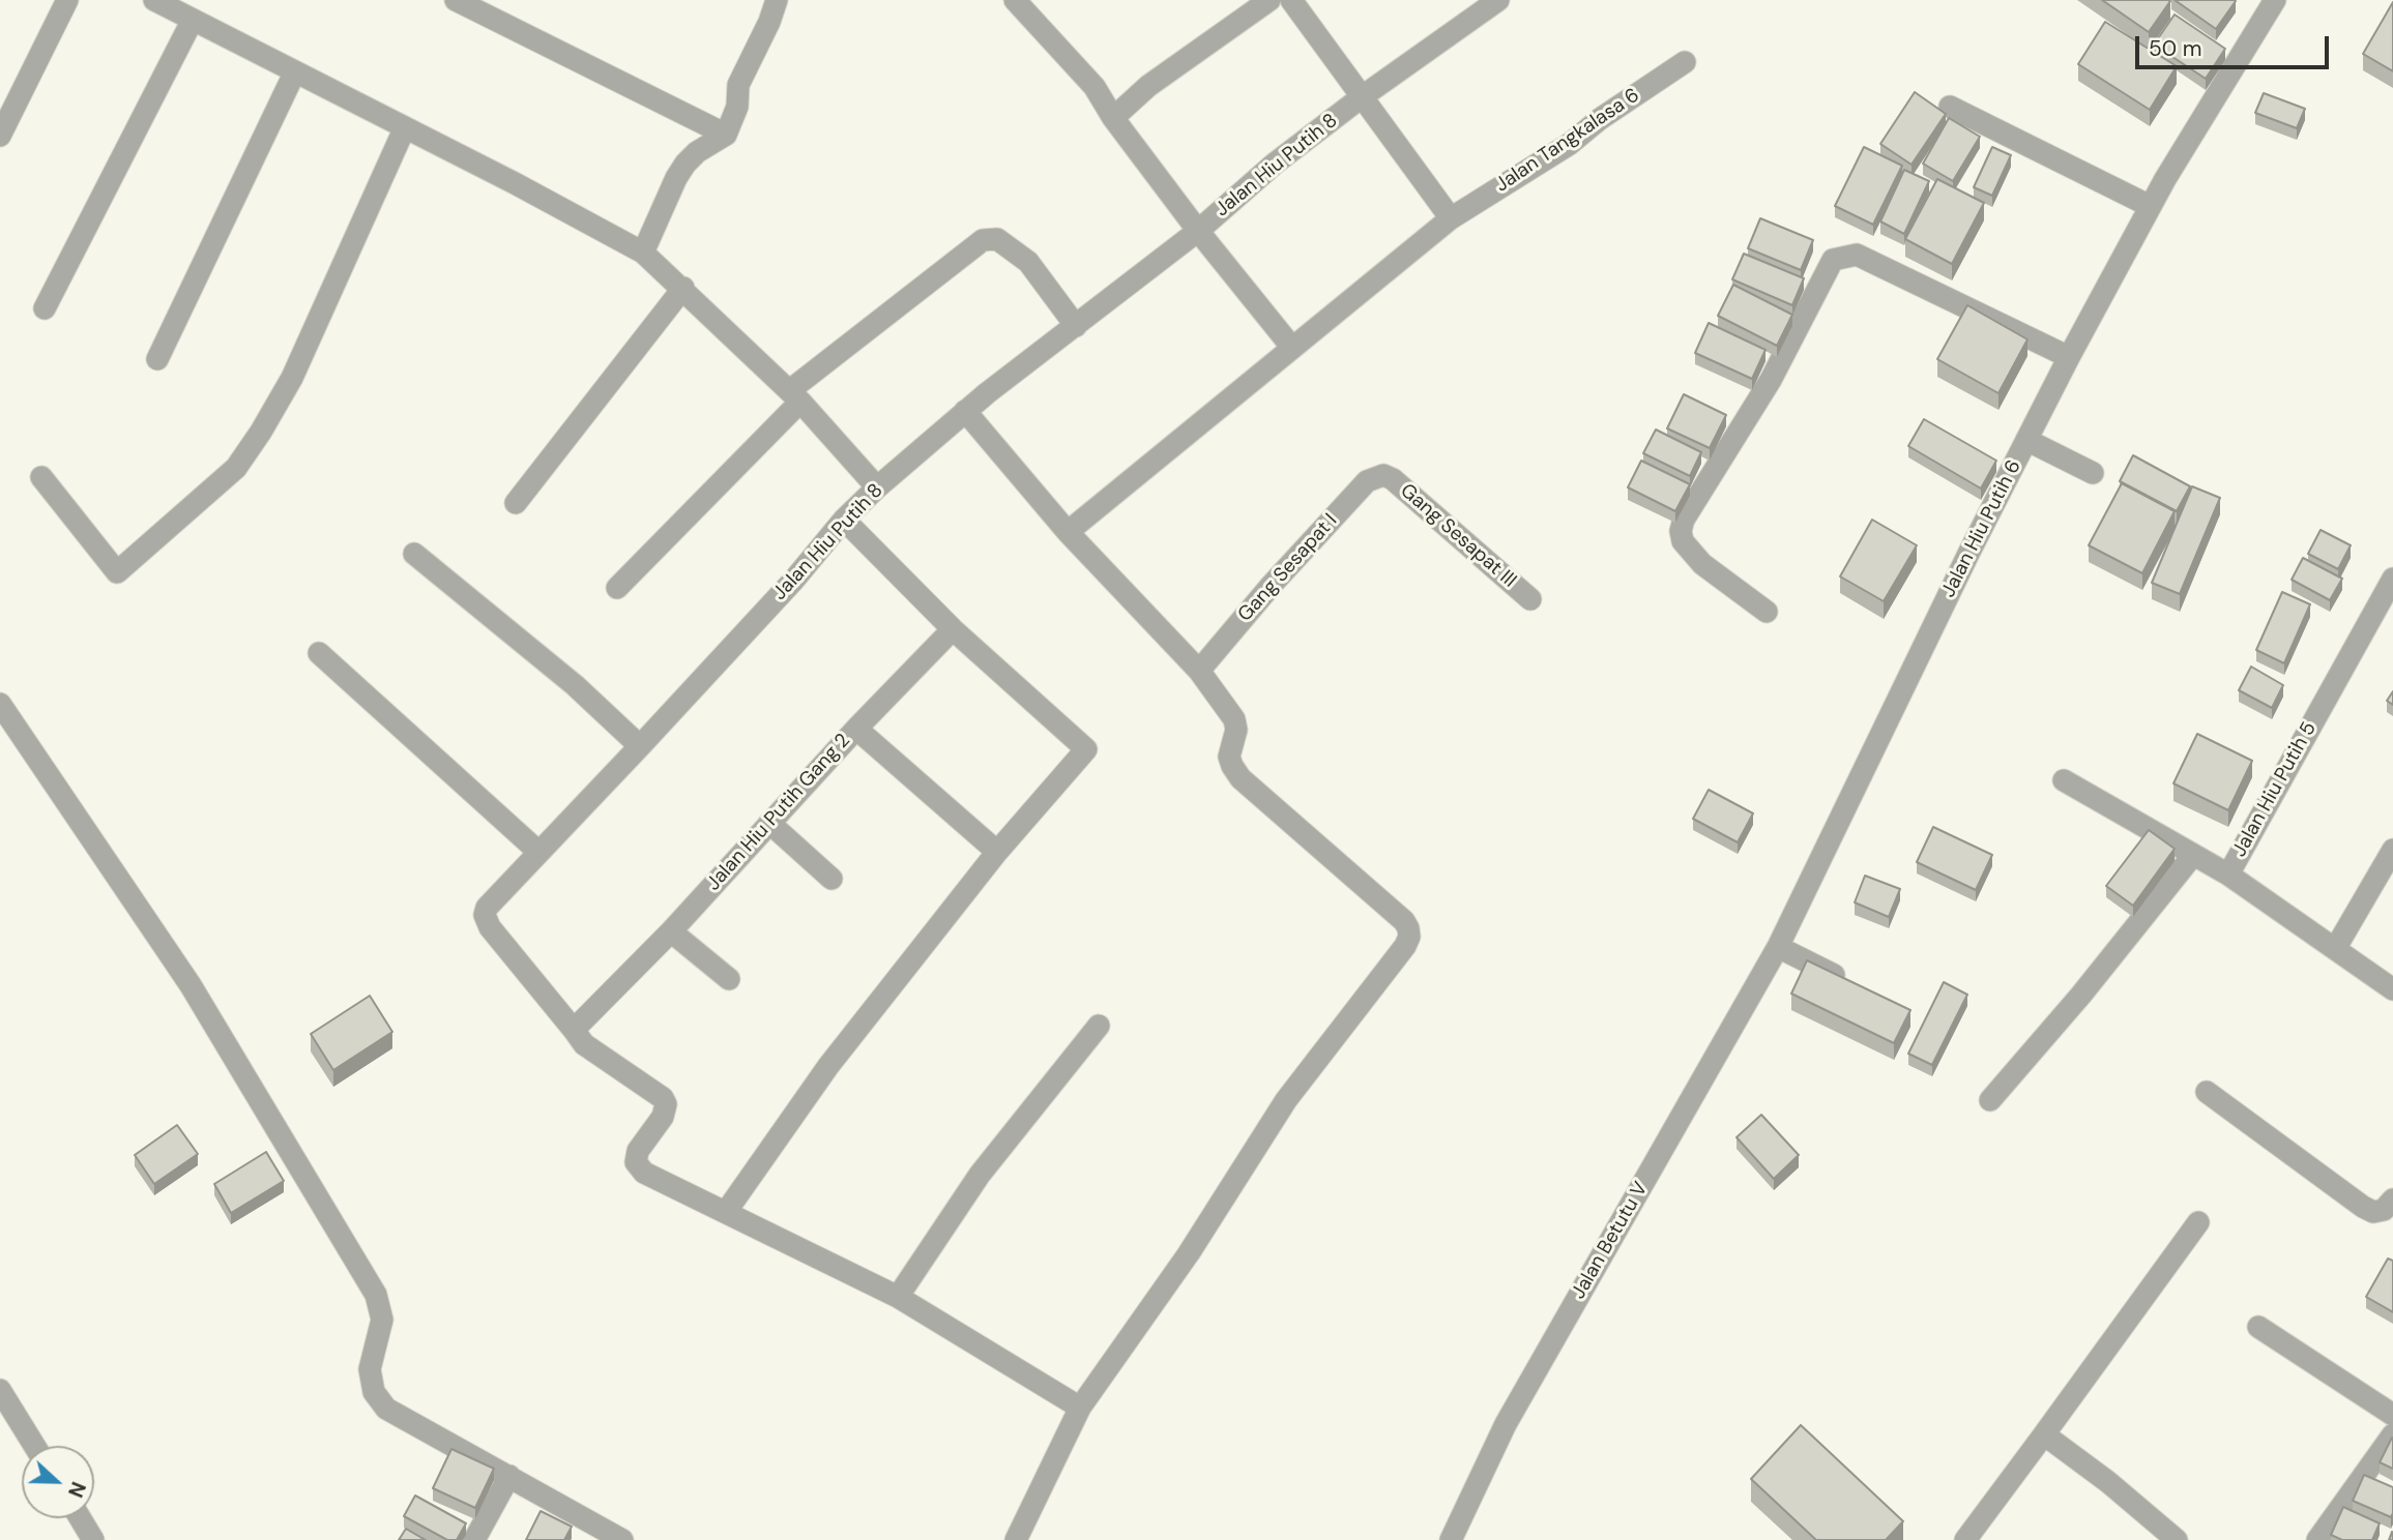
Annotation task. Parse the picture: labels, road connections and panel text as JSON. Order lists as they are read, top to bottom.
{
  "streets": {
    "street": [
      "Jalan Tangkalasa 6",
      "Jalan Hiu Putih 8",
      "Jalan Hiu Putih 6",
      "Gang Sesapat III",
      "Gang Sesapat I",
      "Jalan Hiu Putih 5",
      "Jalan Hiu Putih Gang 2",
      "Jalan Betutu V"
    ]
  },
  "crossings": [
    ["Jalan Hiu Putih 8", "Jalan Hiu Putih Gang 2"],
    ["Jalan Hiu Putih 6", "Jalan Betutu V"],
    ["Gang Sesapat III", "Gang Sesapat I"]
  ],
  "scale_bar": "50 m",
  "north": "right"
}
